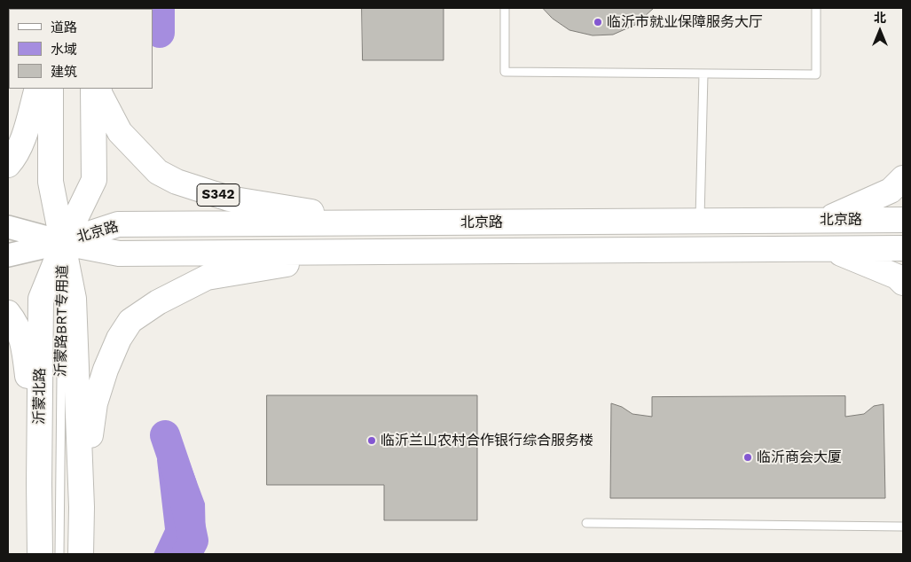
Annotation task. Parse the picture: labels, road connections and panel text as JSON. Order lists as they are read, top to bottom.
{
  "streets": {
    "main road": ["S342", "北京路", "沂蒙北路"],
    "lane": ["沂蒙路BRT专用道"]
  },
  "crossings": [
    ["S342", "北京路"],
    ["北京路", "沂蒙路BRT专用道"],
    ["北京路", "沂蒙北路"],
    ["沂蒙路BRT专用道", "沂蒙北路"]
  ],
  "places": ["临沂市就业保障服务大厅", "临沂兰山农村合作银行综合服务楼", "临沂商会大厦"],
  "legend": ["道路", "水域", "建筑"],
  "north": "top"
}
